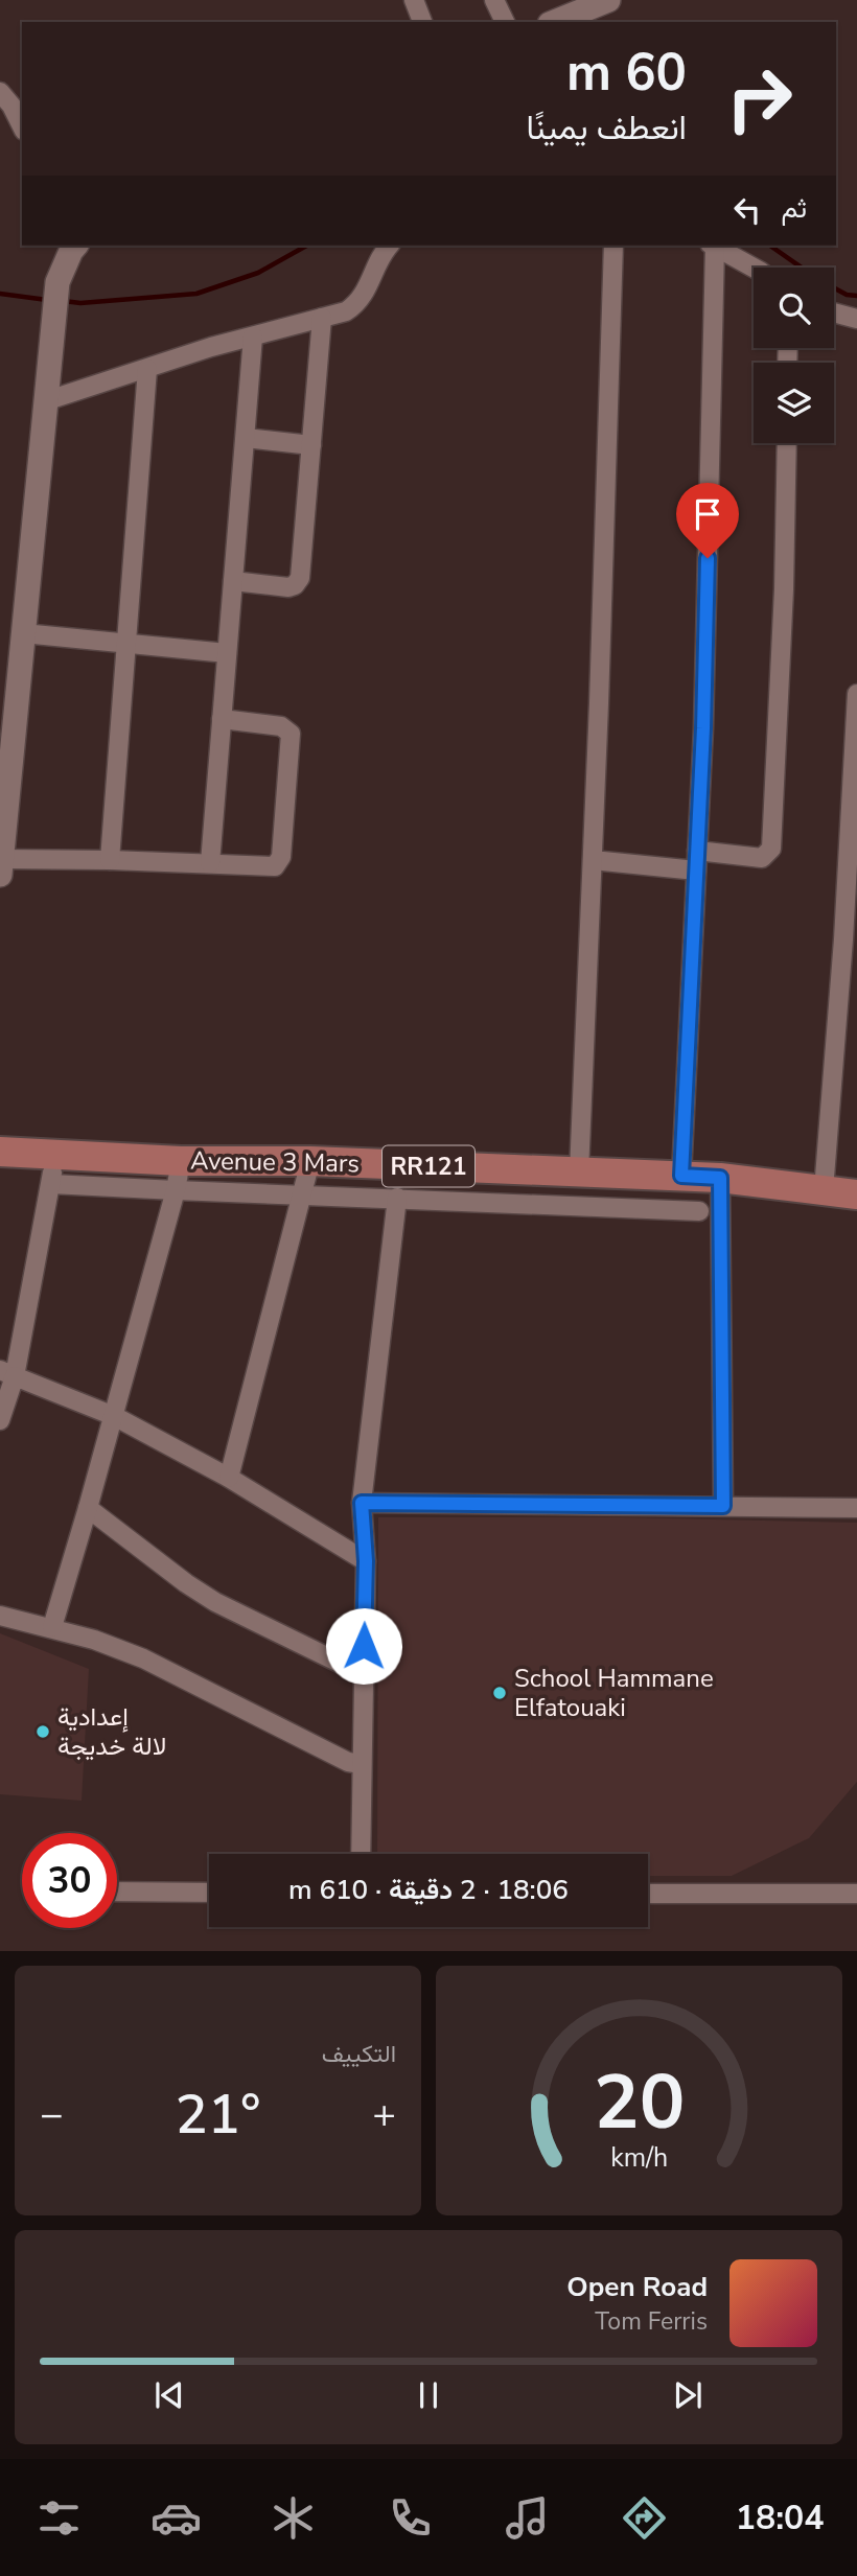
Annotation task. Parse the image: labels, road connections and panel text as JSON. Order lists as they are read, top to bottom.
{
  "streets": {
    "main road": ["Avenue 3 Mars", "RR121"]
  },
  "places": ["School Hammane Elfatouaki", "إعدادية لالة خديجة"],
  "page": {
    "turn": ["60 m", "انعطف يمينًا"],
    "then": "ثم",
    "limit": "30",
    "trip": "18:06 · 2 دقيقة · 610 m",
    "tile": "التكييف",
    "heat": ["−", "21°", "+"],
    "song": ["Open Road", "Tom Ferris"],
    "tabs": "18:04",
    "gauge": ["20", "km/h"]
  }
}
